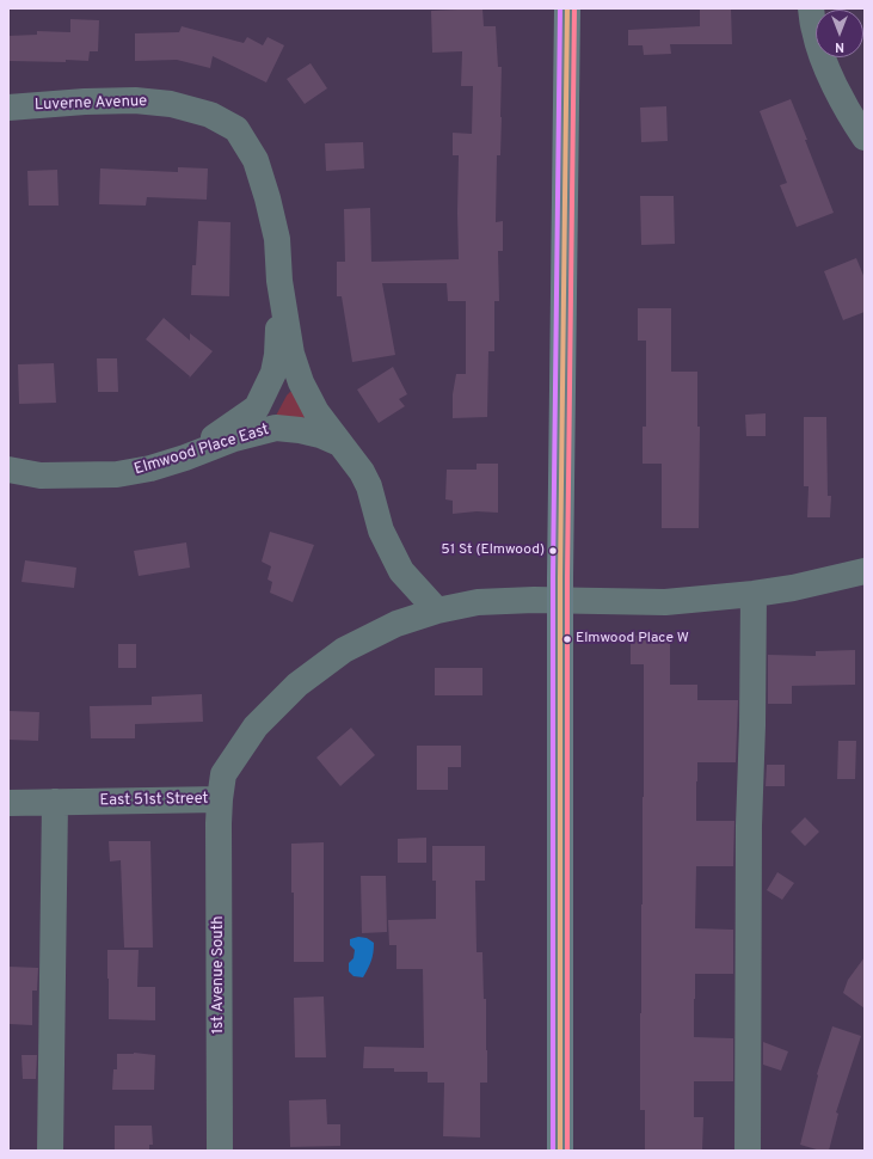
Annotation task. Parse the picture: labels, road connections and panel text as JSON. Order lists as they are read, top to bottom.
{
  "streets": {
    "street": [
      "Luverne Avenue",
      "Elmwood Place East",
      "East 51st Street",
      "1st Avenue South"
    ]
  },
  "crossings": [
    ["Luverne Avenue", "Elmwood Place East"],
    ["Elmwood Place East", "East 51st Street"],
    ["East 51st Street", "1st Avenue South"]
  ],
  "places": ["51 St (Elmwood)", "Elmwood Place W"],
  "north": "bottom"
}
